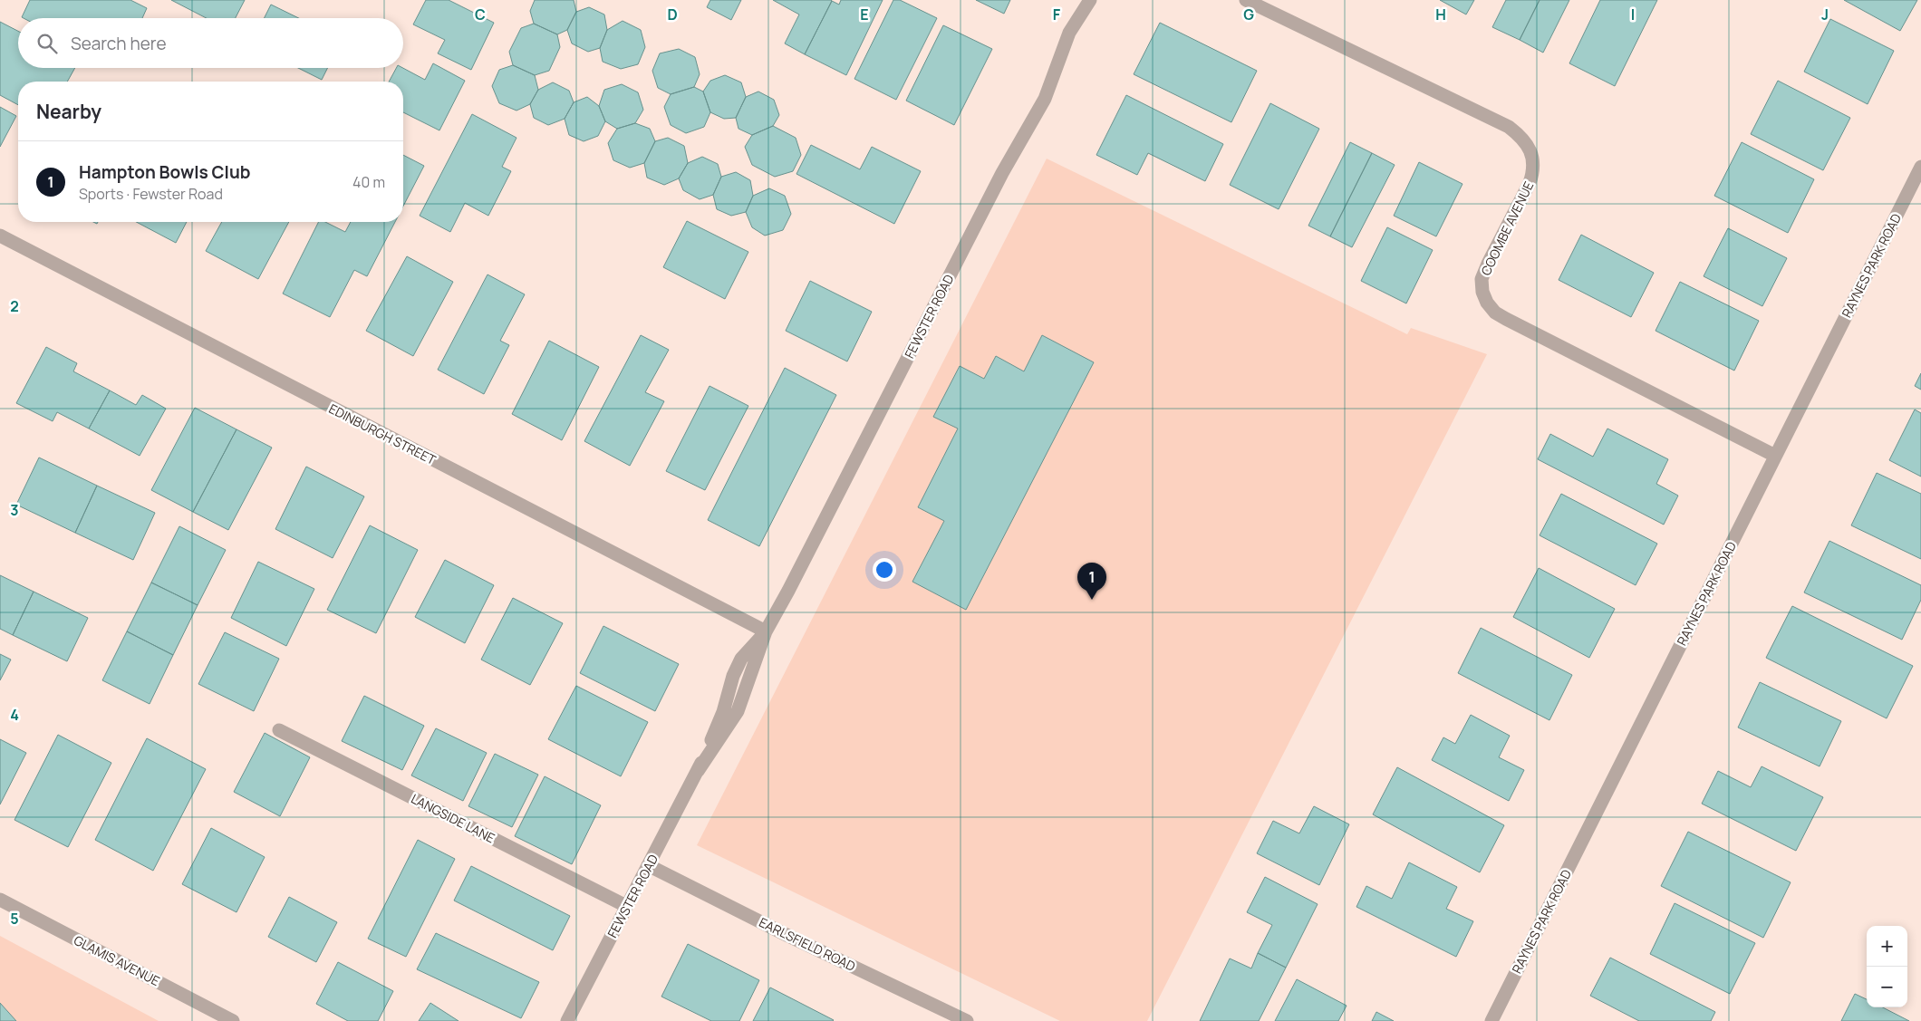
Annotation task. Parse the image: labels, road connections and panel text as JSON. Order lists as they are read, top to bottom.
{
  "streets": {
    "street": [
      "COOMBE AVENUE",
      "RAYNES PARK ROAD",
      "FEWSTER ROAD",
      "EDINBURGH STREET",
      "LANGSIDE LANE",
      "EARLSFIELD ROAD",
      "GLAMIS AVENUE"
    ]
  },
  "crossings": [
    ["COOMBE AVENUE", "RAYNES PARK ROAD"],
    ["FEWSTER ROAD", "EDINBURGH STREET"],
    ["FEWSTER ROAD", "LANGSIDE LANE"],
    ["FEWSTER ROAD", "EARLSFIELD ROAD"]
  ],
  "page": {
    "search": "Search here",
    "heading": "Nearby",
    "list": [
      {
        "mark": "1",
        "name": "Hampton Bowls Club",
        "note": "Sports · Fewster Road",
        "value": "40 m"
      }
    ],
    "pins": "1",
    "map_buttons": ["+", "−"]
  },
  "grid": {
    "columns": [
      "C",
      "D",
      "E",
      "F",
      "G",
      "H",
      "I",
      "J"
    ],
    "rows": [
      "2",
      "3",
      "4",
      "5"
    ]
  }
}
